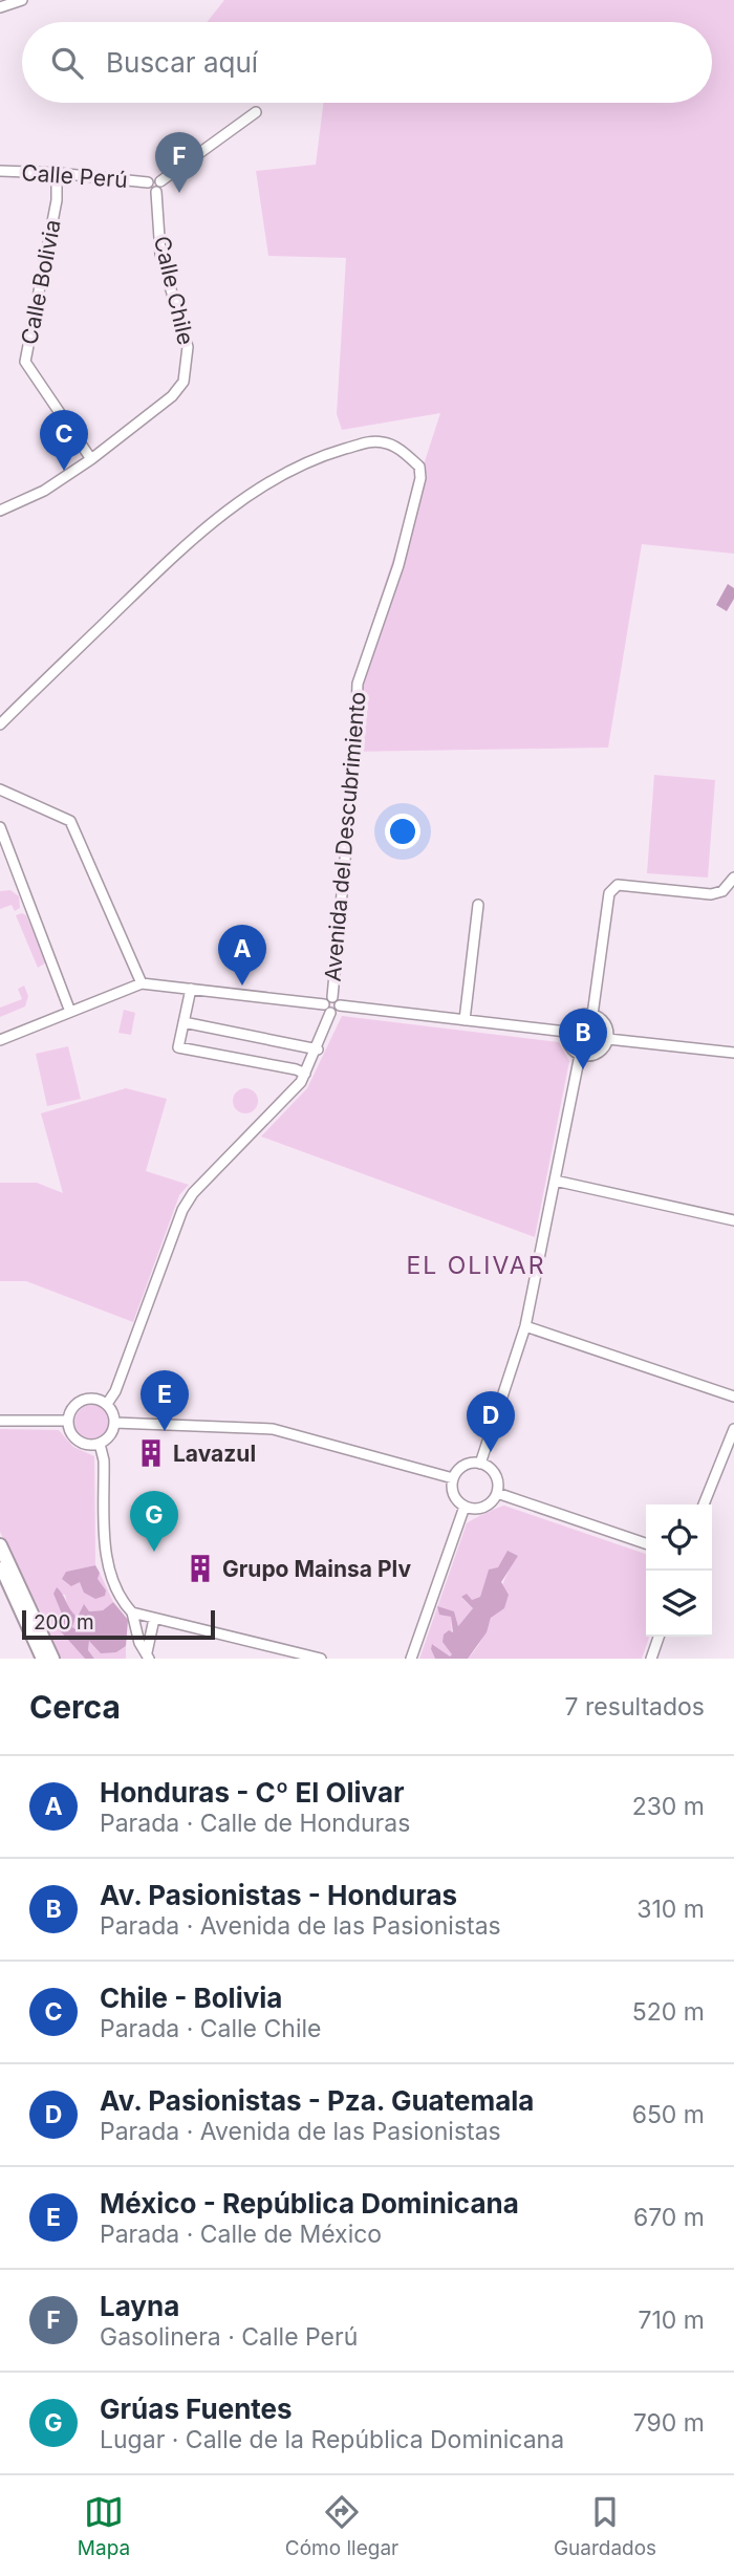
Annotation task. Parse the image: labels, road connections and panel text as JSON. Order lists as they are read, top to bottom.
{
  "streets": {
    "street": [
      "Calle Perú",
      "Calle Bolivia",
      "Calle Chile",
      "Avenida del Descubrimiento"
    ]
  },
  "crossings": [
    ["Calle Perú", "Calle Bolivia"],
    ["Calle Perú", "Calle Chile"],
    ["Calle Bolivia", "Calle Chile"]
  ],
  "districts": ["EL OLIVAR"],
  "places": {
    "building": ["Lavazul", "Grupo Mainsa Plv"]
  },
  "scale_bar": "200 m",
  "page": {
    "search": "Buscar aquí",
    "pins": [
      "F",
      "C",
      "A",
      "B",
      "E",
      "D",
      "G"
    ],
    "scale": "200 m",
    "heading": ["Cerca", "7 resultados"],
    "list": [
      {
        "mark": "A",
        "name": "Honduras - Cº El Olivar",
        "note": "Parada · Calle de Honduras",
        "value": "230 m"
      },
      {
        "mark": "B",
        "name": "Av. Pasionistas - Honduras",
        "note": "Parada · Avenida de las Pasionistas",
        "value": "310 m"
      },
      {
        "mark": "C",
        "name": "Chile - Bolivia",
        "note": "Parada · Calle Chile",
        "value": "520 m"
      },
      {
        "mark": "D",
        "name": "Av. Pasionistas - Pza. Guatemala",
        "note": "Parada · Avenida de las Pasionistas",
        "value": "650 m"
      },
      {
        "mark": "E",
        "name": "México - República Dominicana",
        "note": "Parada · Calle de México",
        "value": "670 m"
      },
      {
        "mark": "F",
        "name": "Layna",
        "note": "Gasolinera · Calle Perú",
        "value": "710 m"
      },
      {
        "mark": "G",
        "name": "Grúas Fuentes",
        "note": "Lugar · Calle de la República Dominicana",
        "value": "790 m"
      }
    ],
    "nav": ["Mapa", "Cómo llegar", "Guardados"]
  }
}
